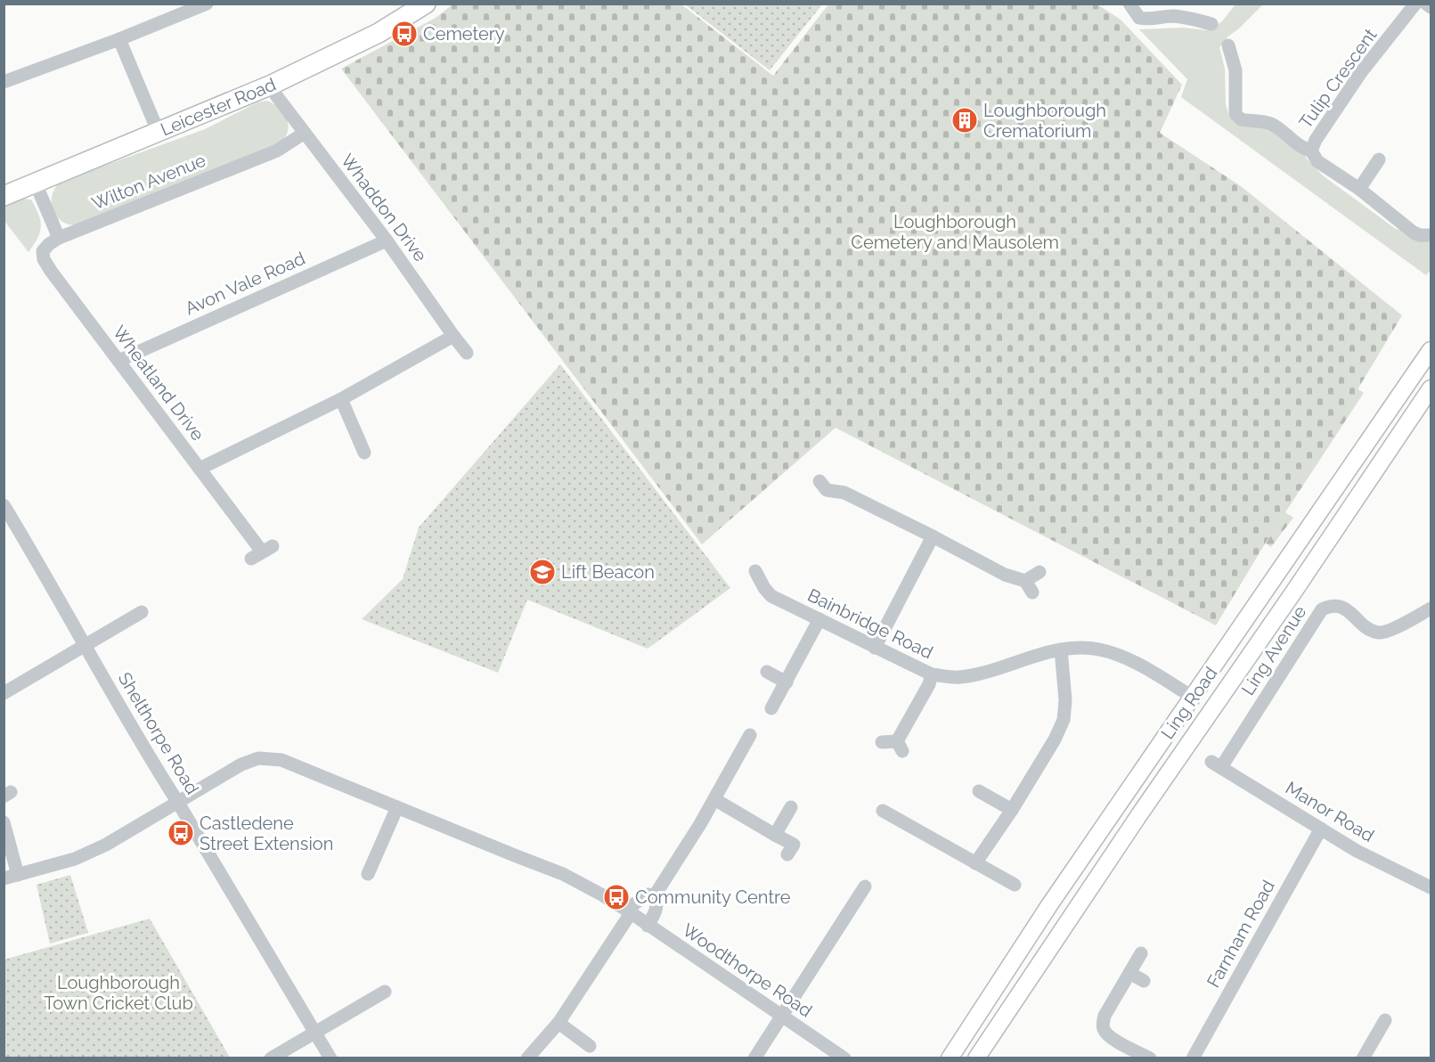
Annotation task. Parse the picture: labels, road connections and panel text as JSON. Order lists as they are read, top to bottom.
{
  "streets": {
    "highway": ["Leicester Road"],
    "main road": ["Ling Road"],
    "street": [
      "Tulip Crescent",
      "Wilton Avenue",
      "Whaddon Drive",
      "Avon Vale Road",
      "Wheatland Drive",
      "Bainbridge Road",
      "Ling Avenue",
      "Shelthorpe Road",
      "Manor Road",
      "Farnham Road",
      "Woodthorpe Road"
    ]
  },
  "crossings": [
    ["Leicester Road", "Whaddon Drive"],
    ["Wilton Avenue", "Whaddon Drive"],
    ["Wilton Avenue", "Wheatland Drive"],
    ["Whaddon Drive", "Avon Vale Road"],
    ["Avon Vale Road", "Wheatland Drive"],
    ["Bainbridge Road", "Ling Road"],
    ["Ling Avenue", "Manor Road"],
    ["Shelthorpe Road", "Woodthorpe Road"],
    ["Manor Road", "Farnham Road"]
  ],
  "parks": ["Loughborough Cemetery and Mausolem", "Loughborough Town Cricket Club"],
  "places": {
    "bus stop": ["Cemetery", "Castledene Street Extension", "Community Centre"],
    "building": ["Loughborough Crematorium"],
    "school or university": ["Lift Beacon"]
  }
}
